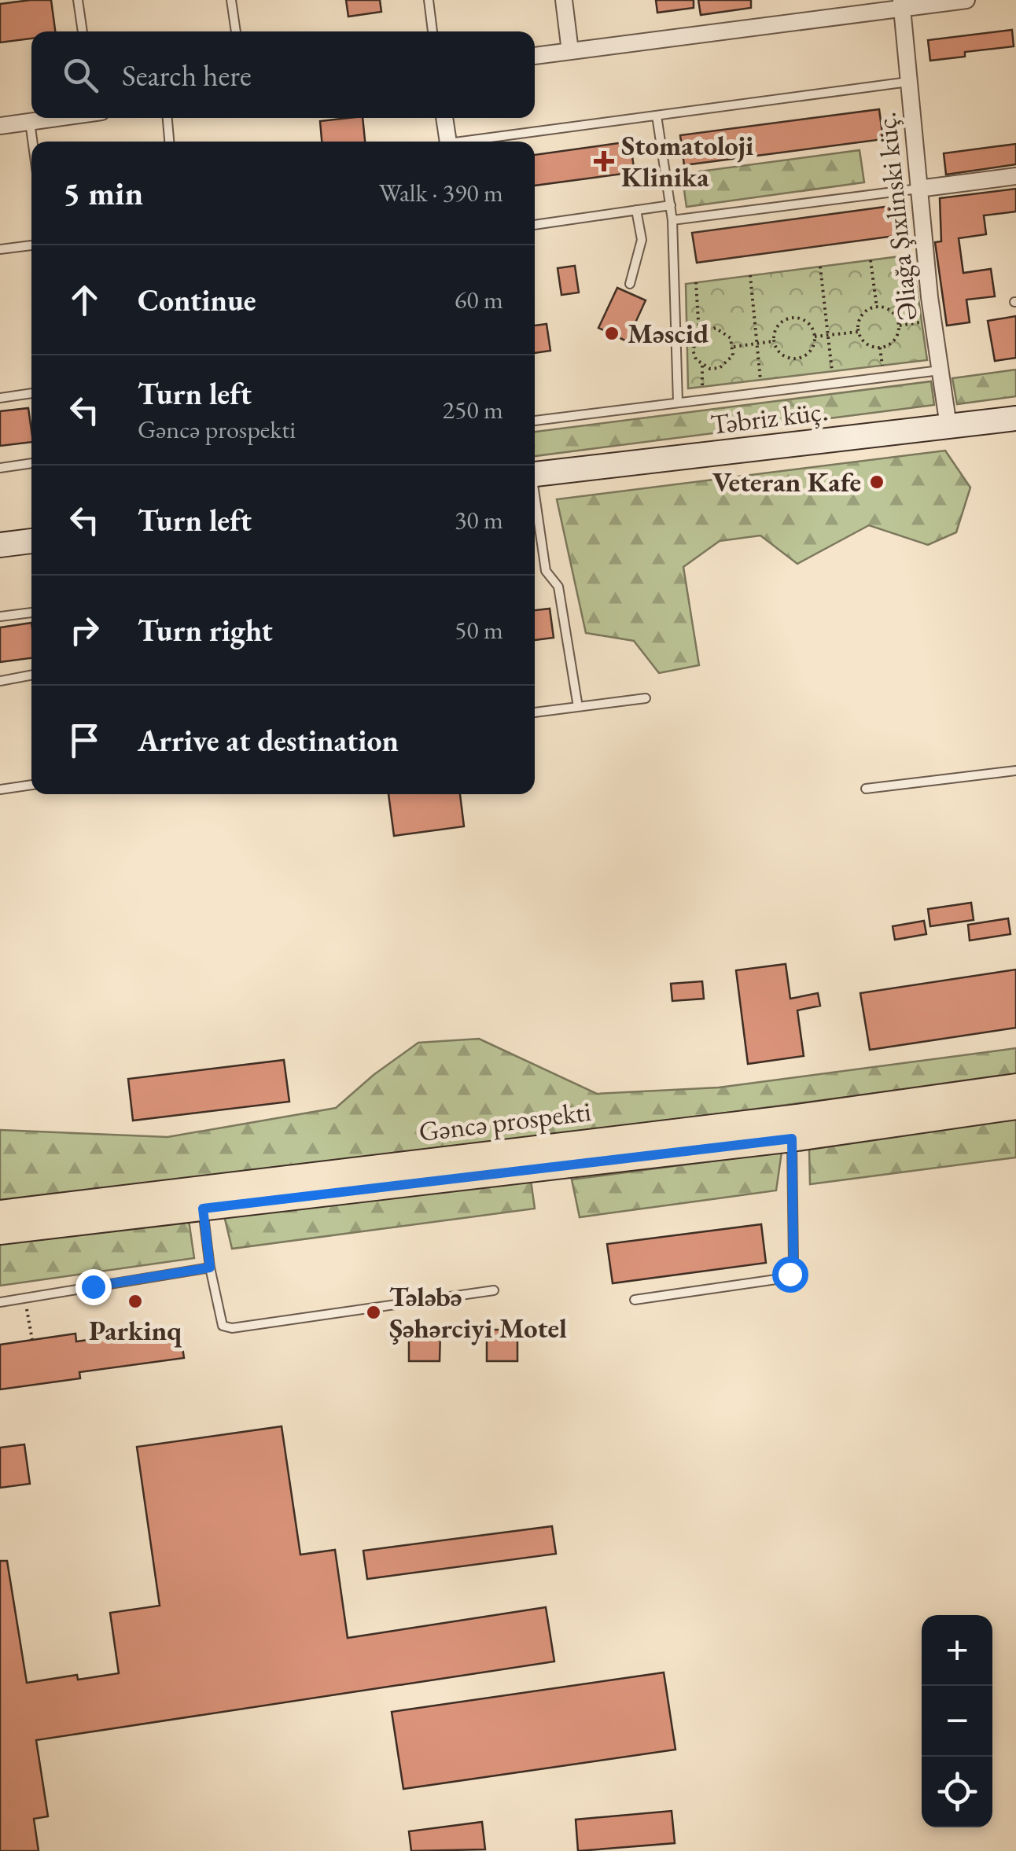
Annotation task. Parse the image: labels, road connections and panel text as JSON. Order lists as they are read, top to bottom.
{
  "streets": {
    "main road": ["Təbriz küç.", "Gəncə prospekti"],
    "street": ["Əliağa Şıxlinski küç."]
  },
  "crossings": [
    ["Əliağa Şıxlinski küç.", "Təbriz küç."]
  ],
  "places": {
    "health": ["Stomatoloji Klinika"],
    "other": [
      "Məscid",
      "Veteran Kafe",
      "Parkinq",
      "Tələbə Şəhərciyi Motel"
    ]
  },
  "page": {
    "search": "Search here",
    "heading": ["5 min", "Walk · 390 m"],
    "list": [
      ["Continue", "60 m"],
      ["Turn left", "Gəncə prospekti", "250 m"],
      ["Turn left", "30 m"],
      ["Turn right", "50 m"],
      "Arrive at destination"
    ],
    "map_buttons": ["+", "−"]
  }
}
